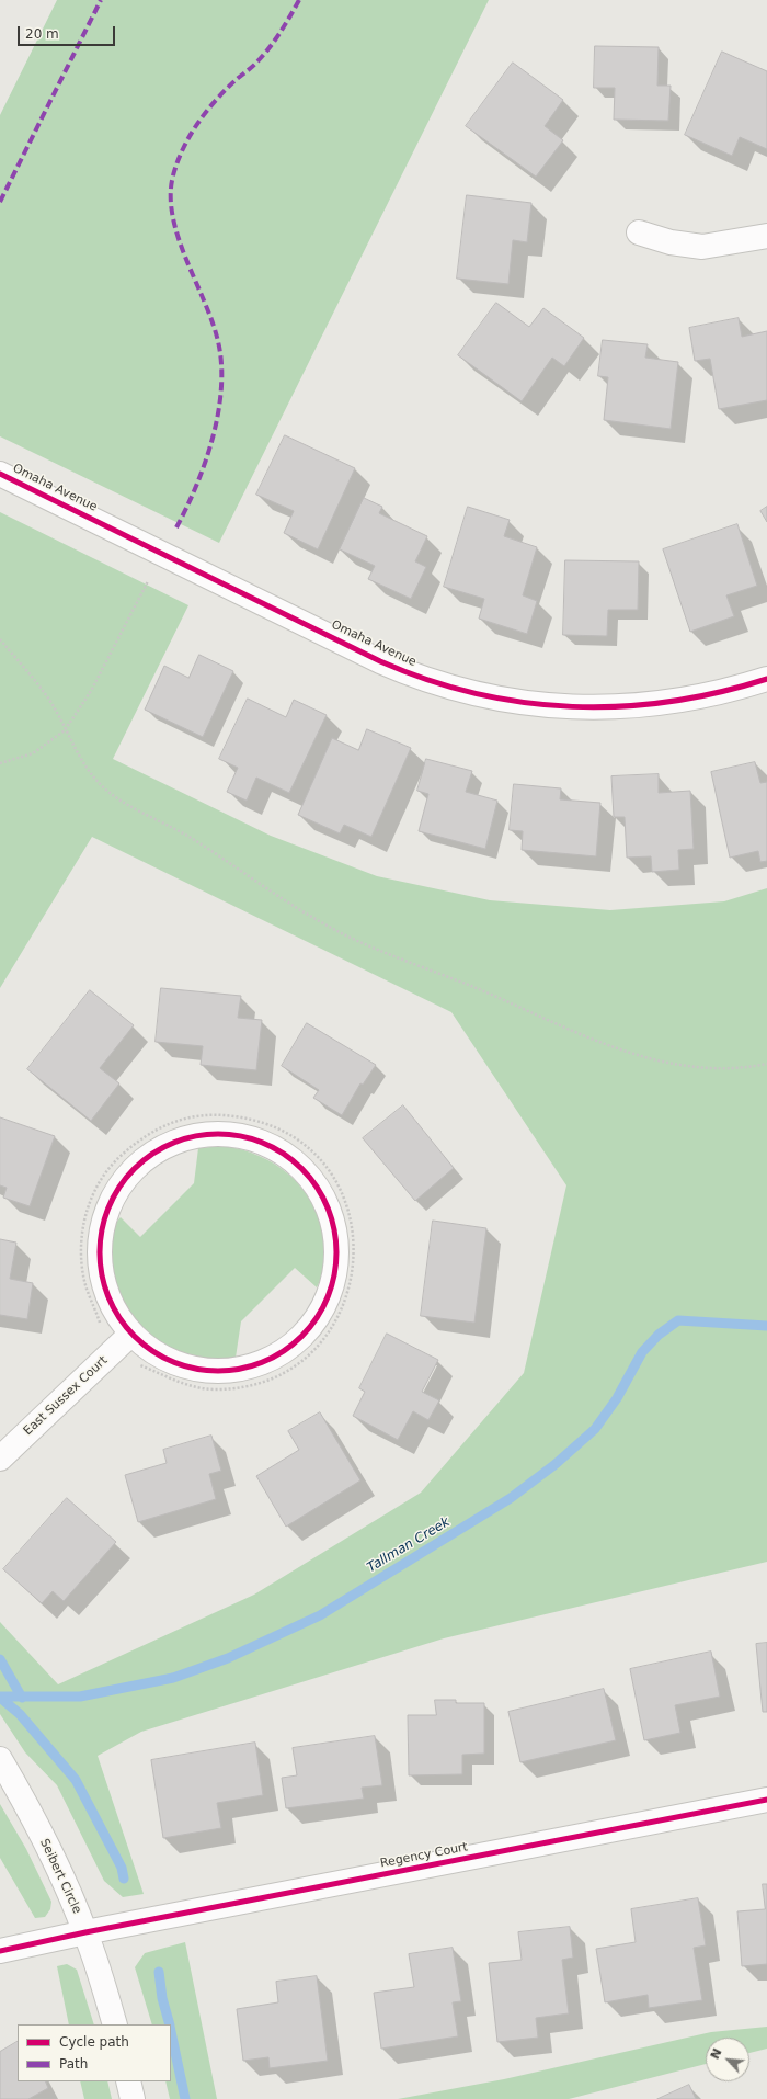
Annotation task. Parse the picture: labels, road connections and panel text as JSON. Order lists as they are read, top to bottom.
{
  "streets": {
    "street": [
      "Omaha Avenue",
      "East Sussex Court",
      "Regency Court",
      "Seibert Circle"
    ]
  },
  "crossings": [
    ["Regency Court", "Seibert Circle"]
  ],
  "water": ["Tallman Creek"],
  "legend": ["Cycle path", "Path"],
  "scale_bar": "20 m",
  "north": "top left"
}
